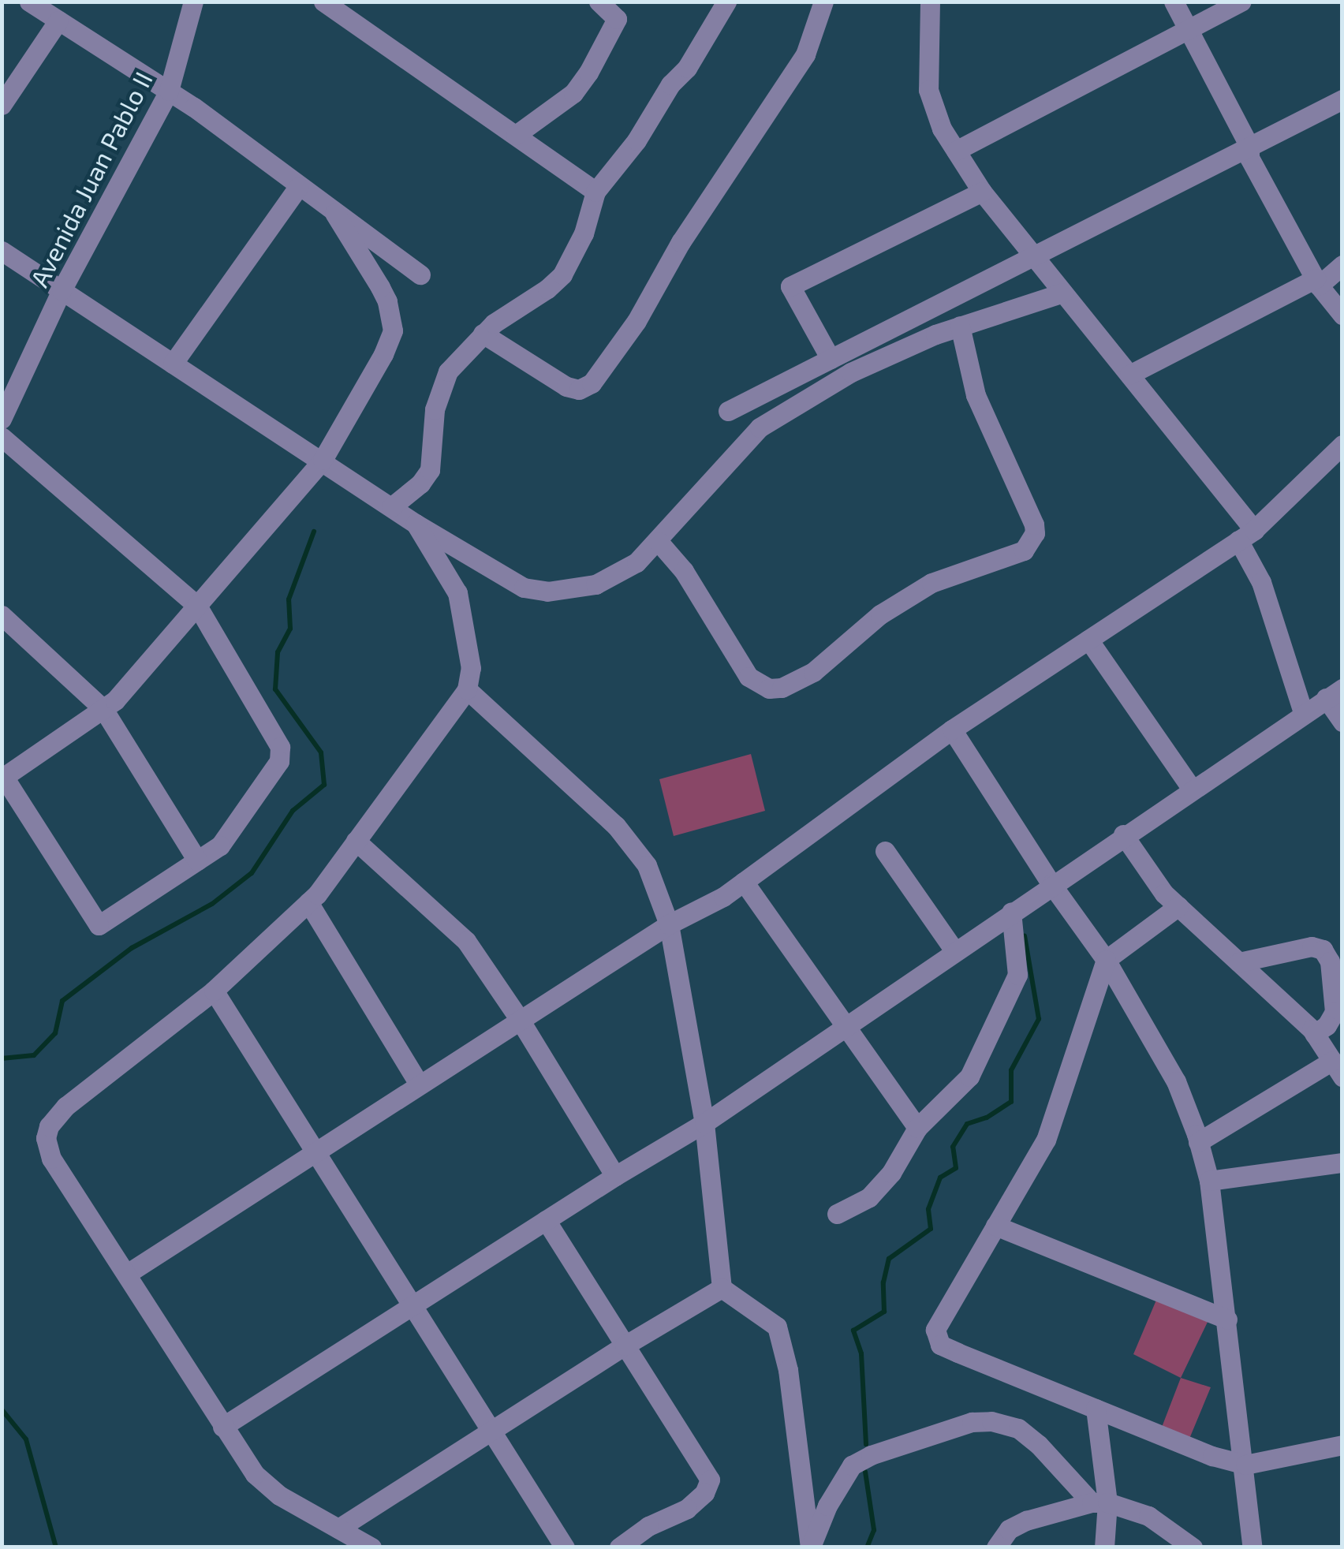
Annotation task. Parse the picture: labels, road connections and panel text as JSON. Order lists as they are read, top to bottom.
{
  "streets": {
    "street": ["Avenida Juan Pablo II"]
  }
}
